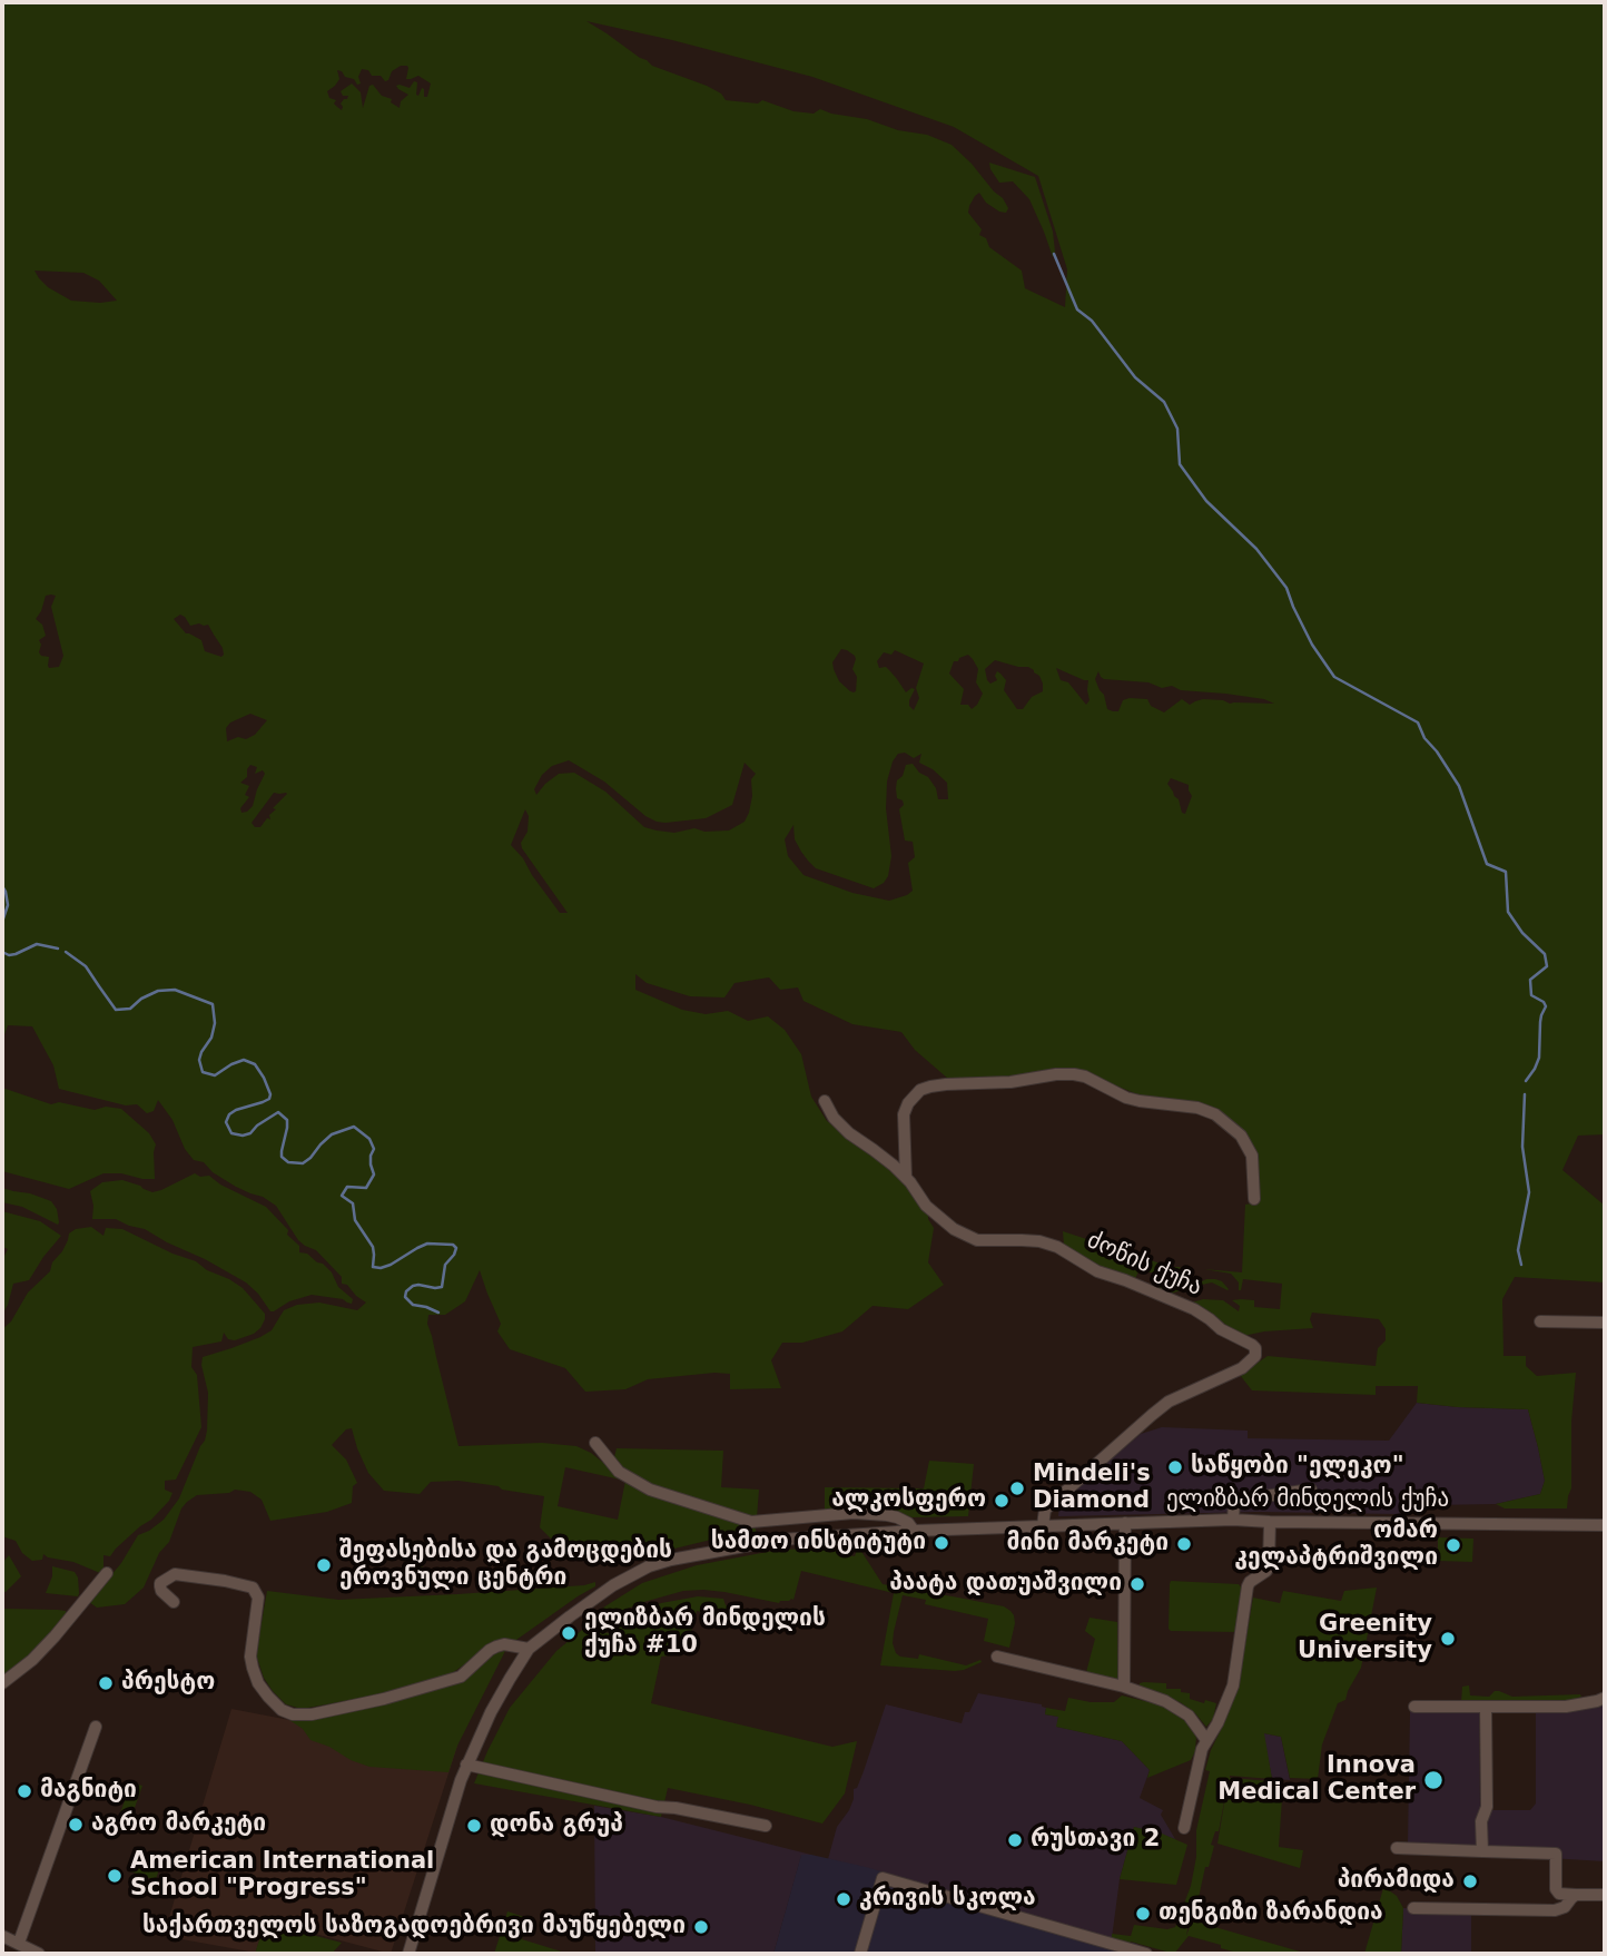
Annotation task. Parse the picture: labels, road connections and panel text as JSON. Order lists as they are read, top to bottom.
{
  "streets": {
    "street": ["ძოწის ქუჩა", "ელიზბარ მინდელის ქუჩა"]
  },
  "crossings": [
    ["ძოწის ქუჩა", "ელიზბარ მინდელის ქუჩა"]
  ],
  "places": [
    "საწყობი \"ელეკო\"",
    "Mindeli's Diamond",
    "ალკოსფერო",
    "სამთო ინსტიტუტი",
    "მინი მარკეტი",
    "ომარ კელაპტრიშვილი",
    "შეფასებისა და გამოცდების ეროვნული ცენტრი",
    "პაატა დათუაშვილი",
    "ელიზბარ მინდელის ქუჩა #10",
    "Greenity University",
    "პრესტო",
    "Innova Medical Center",
    "მაგნიტი",
    "აგრო მარკეტი",
    "დონა გრუპ",
    "რუსთავი 2",
    "American International School \"Progress\"",
    "პირამიდა",
    "კრივის სკოლა",
    "თენგიზი ზარანდია",
    "საქართველოს საზოგადოებრივი მაუწყებელი"
  ]
}
